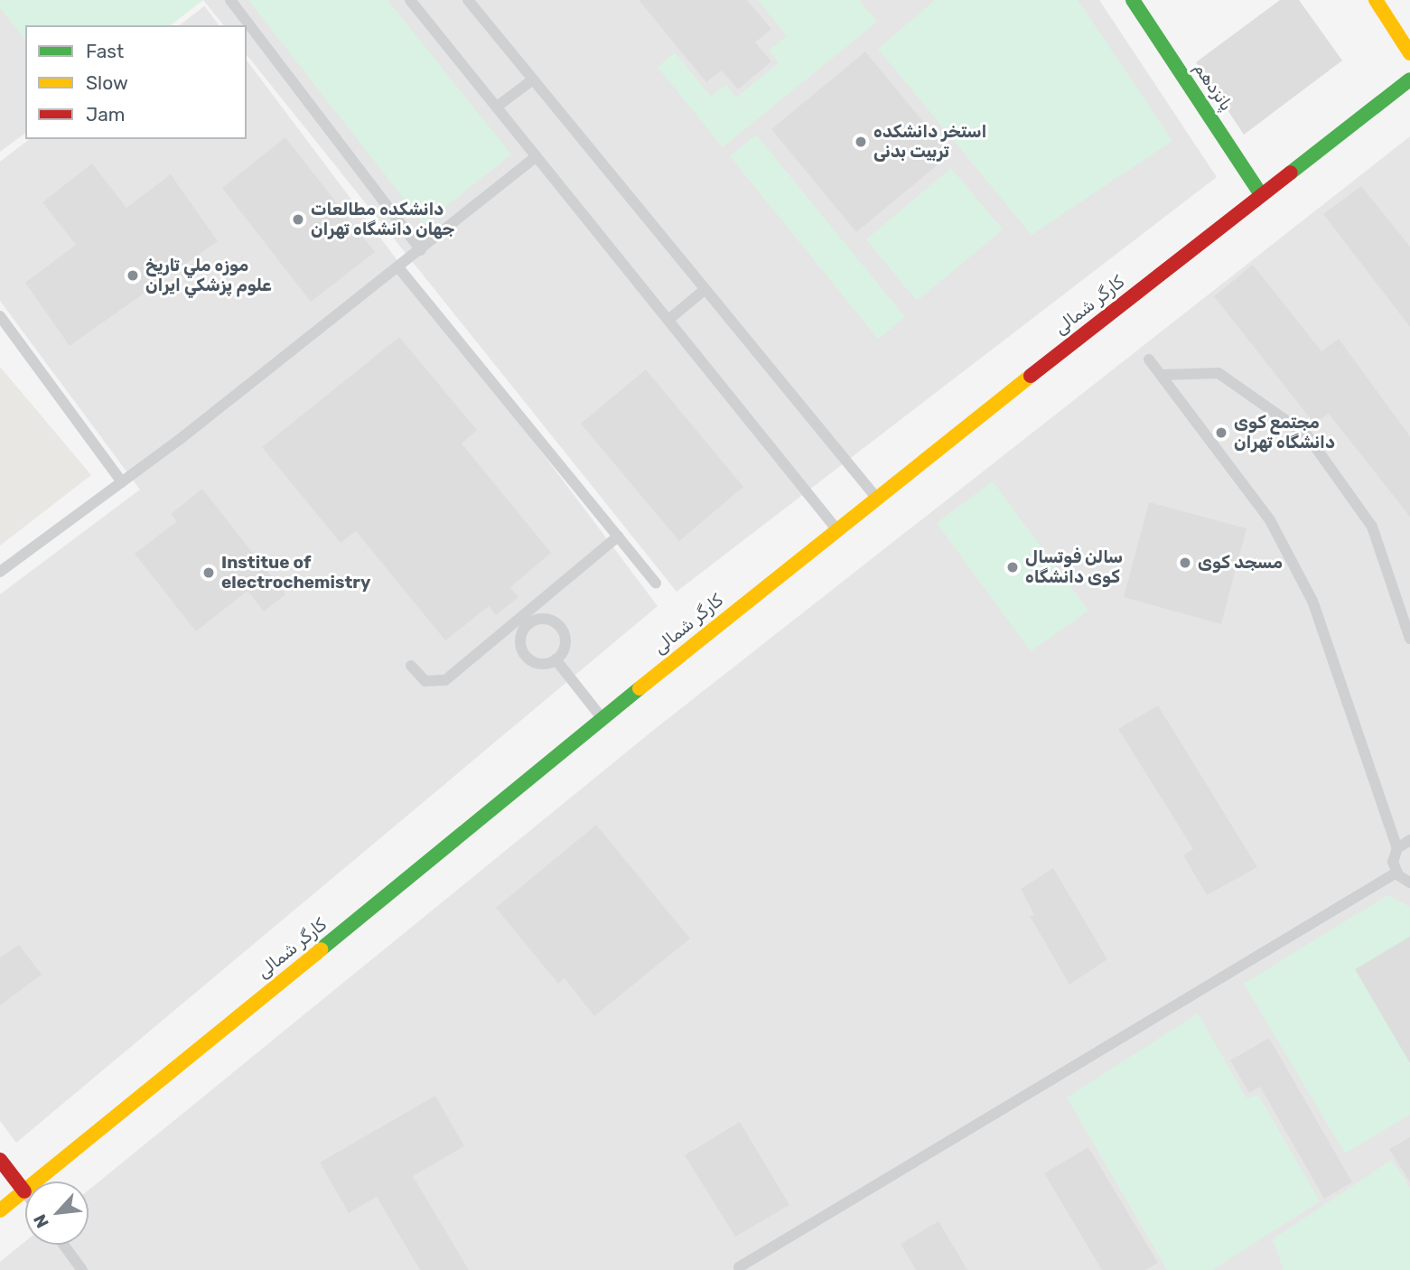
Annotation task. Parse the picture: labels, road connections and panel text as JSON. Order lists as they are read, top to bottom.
{
  "streets": {
    "main road": ["پانزدهم", "کارگر شمالی"]
  },
  "crossings": [
    ["پانزدهم", "کارگر شمالی"]
  ],
  "places": [
    "استخر دانشکده تربیت بدنی",
    "دانشکده مطالعات جهان دانشگاه تهران",
    "موزه ملي تاريخ علوم پزشكي ايران",
    "مجتمع کوی دانشگاه تهران",
    "مسجد کوی",
    "سالن فوتسال کوی دانشگاه",
    "Institue of electrochemistry"
  ],
  "legend": ["Fast", "Slow", "Jam"],
  "north": "bottom left"
}
